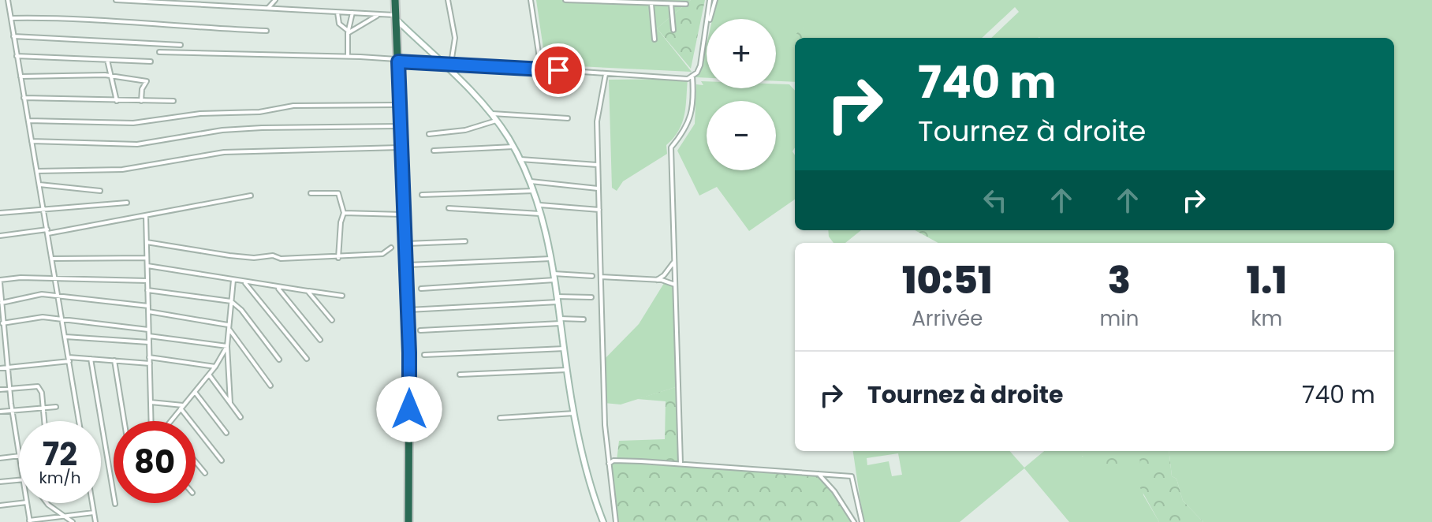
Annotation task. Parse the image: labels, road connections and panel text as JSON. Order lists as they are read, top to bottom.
{
  "page": {
    "map_buttons": ["+", "−"],
    "turn": ["740 m", "Tournez à droite"],
    "eta": [
      "10:51",
      "Arrivée",
      "3",
      "min",
      "1.1",
      "km"
    ],
    "list": [
      {
        "name": "Tournez à droite",
        "value": "740 m"
      }
    ],
    "speed": "72 km/h",
    "limit": "80"
  }
}
